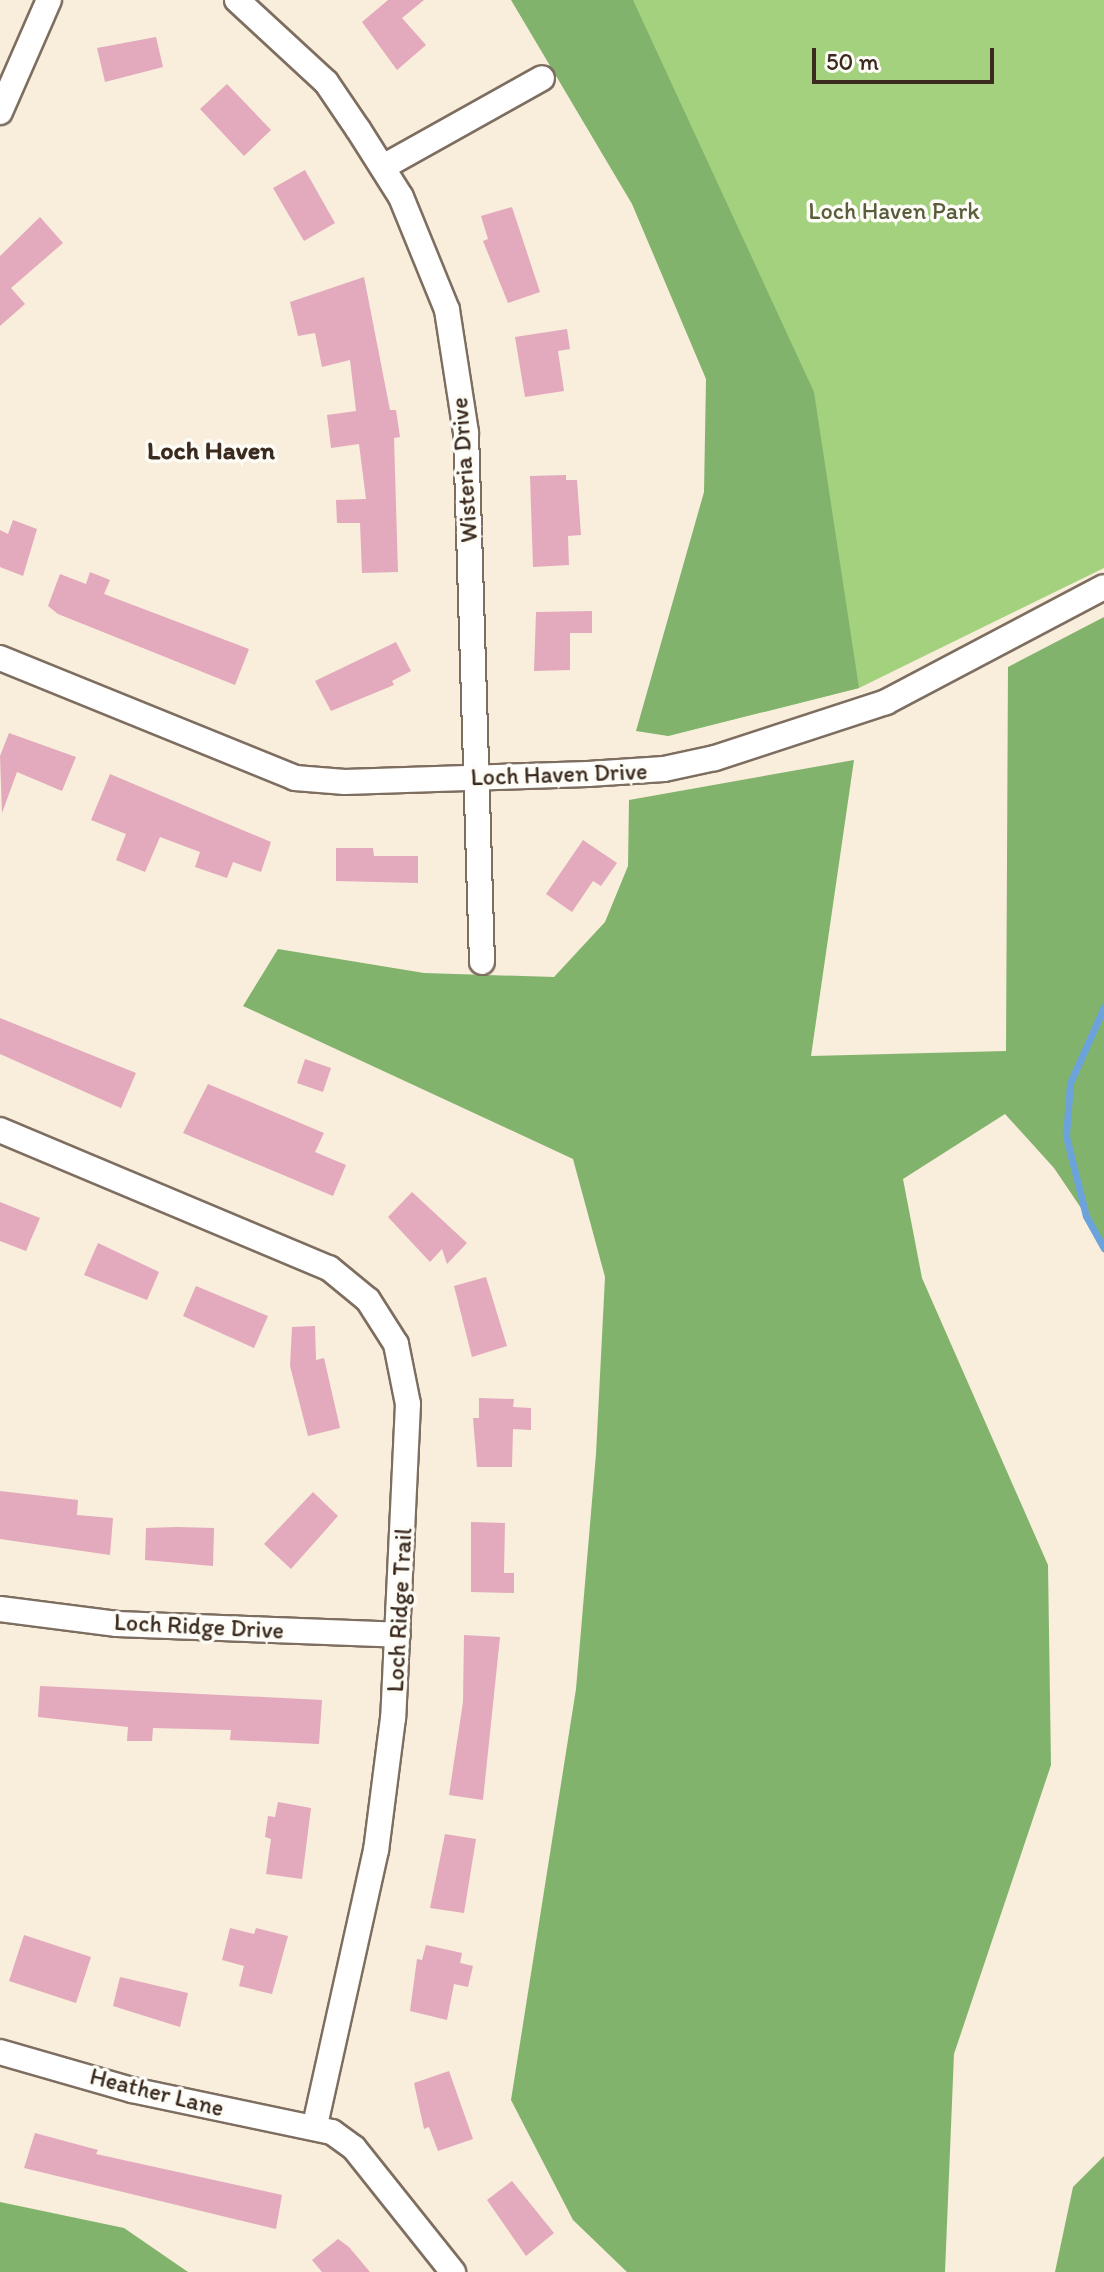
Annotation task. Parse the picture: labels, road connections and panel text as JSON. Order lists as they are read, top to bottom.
{
  "streets": {
    "street": [
      "Wisteria Drive",
      "Loch Haven Drive",
      "Loch Ridge Trail",
      "Loch Ridge Drive",
      "Heather Lane"
    ]
  },
  "crossings": [
    ["Wisteria Drive", "Loch Haven Drive"],
    ["Loch Ridge Trail", "Loch Ridge Drive"],
    ["Loch Ridge Trail", "Heather Lane"]
  ],
  "districts": ["Loch Haven"],
  "parks": ["Loch Haven Park"],
  "scale_bar": "50 m"
}
